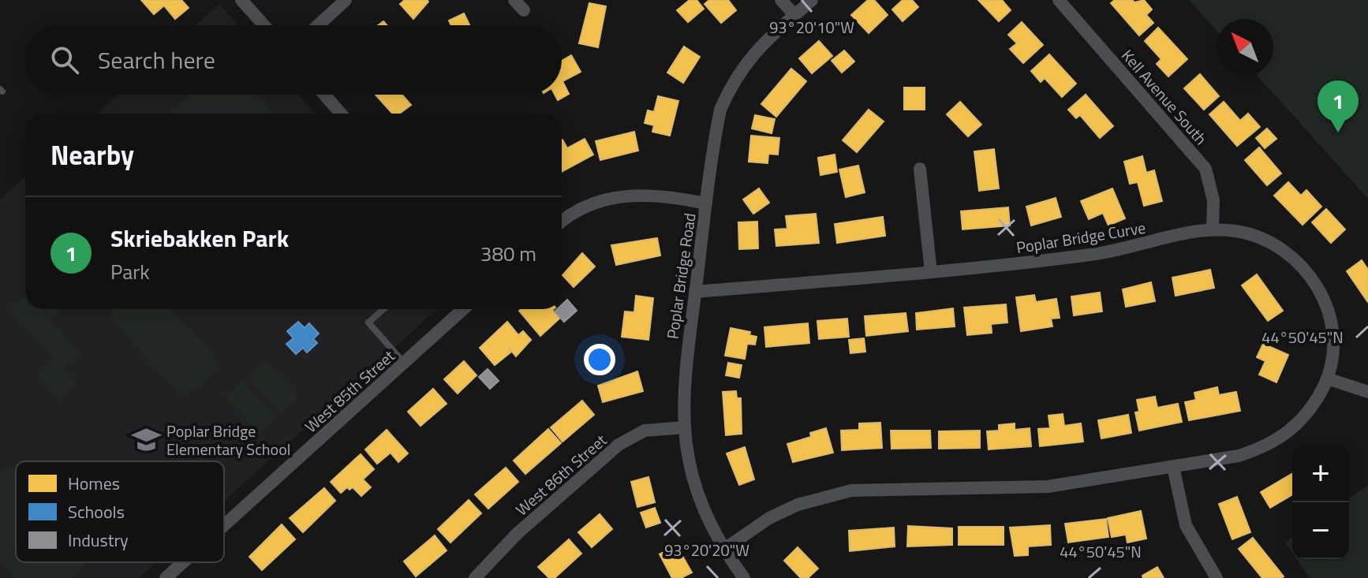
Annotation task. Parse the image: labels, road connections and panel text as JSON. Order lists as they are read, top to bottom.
{
  "streets": {
    "street": [
      "Kell Avenue South",
      "Poplar Bridge Curve",
      "Poplar Bridge Road",
      "West 85th Street",
      "West 86th Street"
    ]
  },
  "crossings": [
    ["Kell Avenue South", "Poplar Bridge Curve"],
    ["Poplar Bridge Curve", "Poplar Bridge Road"],
    ["Poplar Bridge Road", "West 86th Street"]
  ],
  "places": {
    "school or university": ["Poplar Bridge Elementary School"]
  },
  "legend": ["Homes", "Schools", "Industry"],
  "north": "top left",
  "page": {
    "search": "Search here",
    "pins": "1",
    "heading": "Nearby",
    "list": [
      {
        "mark": "1",
        "name": "Skriebakken Park",
        "note": "Park",
        "value": "380 m"
      }
    ],
    "map_buttons": ["+", "−"]
  },
  "coordinates": ["93°20'10\"W", "44°50'45\"N", "93°20'20\"W"]
}
